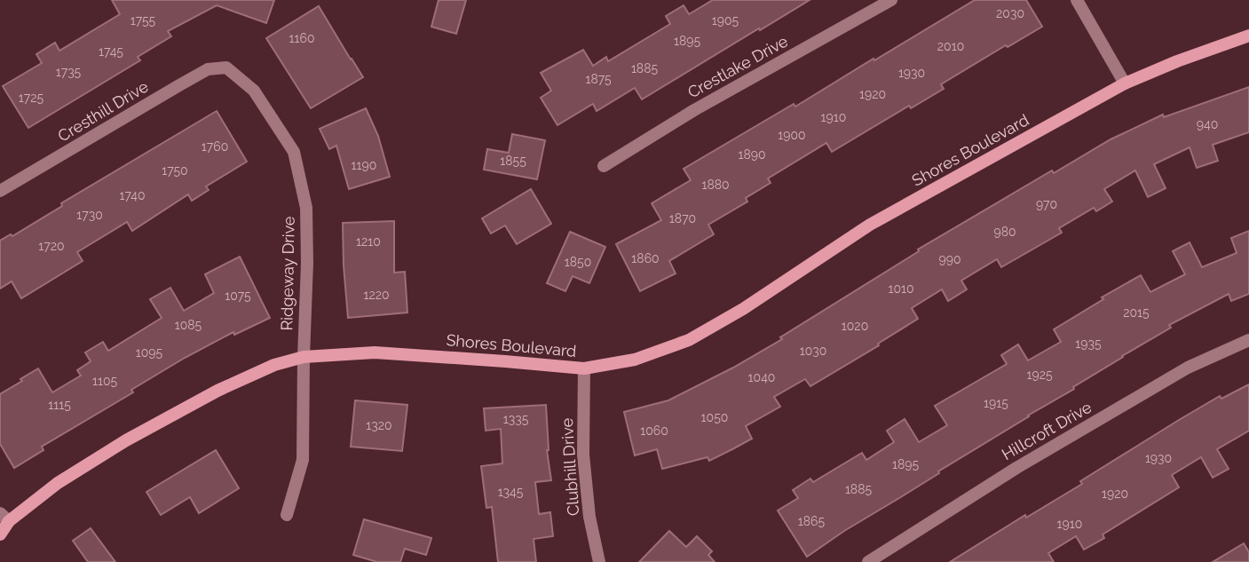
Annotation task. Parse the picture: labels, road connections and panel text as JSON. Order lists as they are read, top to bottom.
{
  "streets": {
    "street": [
      "Crestlake Drive",
      "Cresthill Drive",
      "Shores Boulevard",
      "Ridgeway Drive",
      "Hillcroft Drive",
      "Clubhill Drive"
    ]
  },
  "crossings": [
    ["Cresthill Drive", "Ridgeway Drive"],
    ["Shores Boulevard", "Ridgeway Drive"],
    ["Shores Boulevard", "Clubhill Drive"]
  ],
  "house_numbers": [
    "2030",
    "1755",
    "1905",
    "1160",
    "1895",
    "2010",
    "1745",
    "1885",
    "1735",
    "1930",
    "1875",
    "1920",
    "1725",
    "1910",
    "940",
    "1900",
    "1760",
    "1890",
    "1855",
    "1190",
    "1750",
    "1880",
    "1740",
    "970",
    "1730",
    "1870",
    "980",
    "1210",
    "1720",
    "1860",
    "990",
    "1850",
    "1010",
    "1220",
    "1075",
    "2015",
    "1085",
    "1020",
    "1935",
    "1030",
    "1095",
    "1925",
    "1040",
    "1105",
    "1915",
    "1115",
    "1050",
    "1335",
    "1320",
    "1060",
    "1930",
    "1895",
    "1885",
    "1345",
    "1920",
    "1865",
    "1910"
  ]
}
